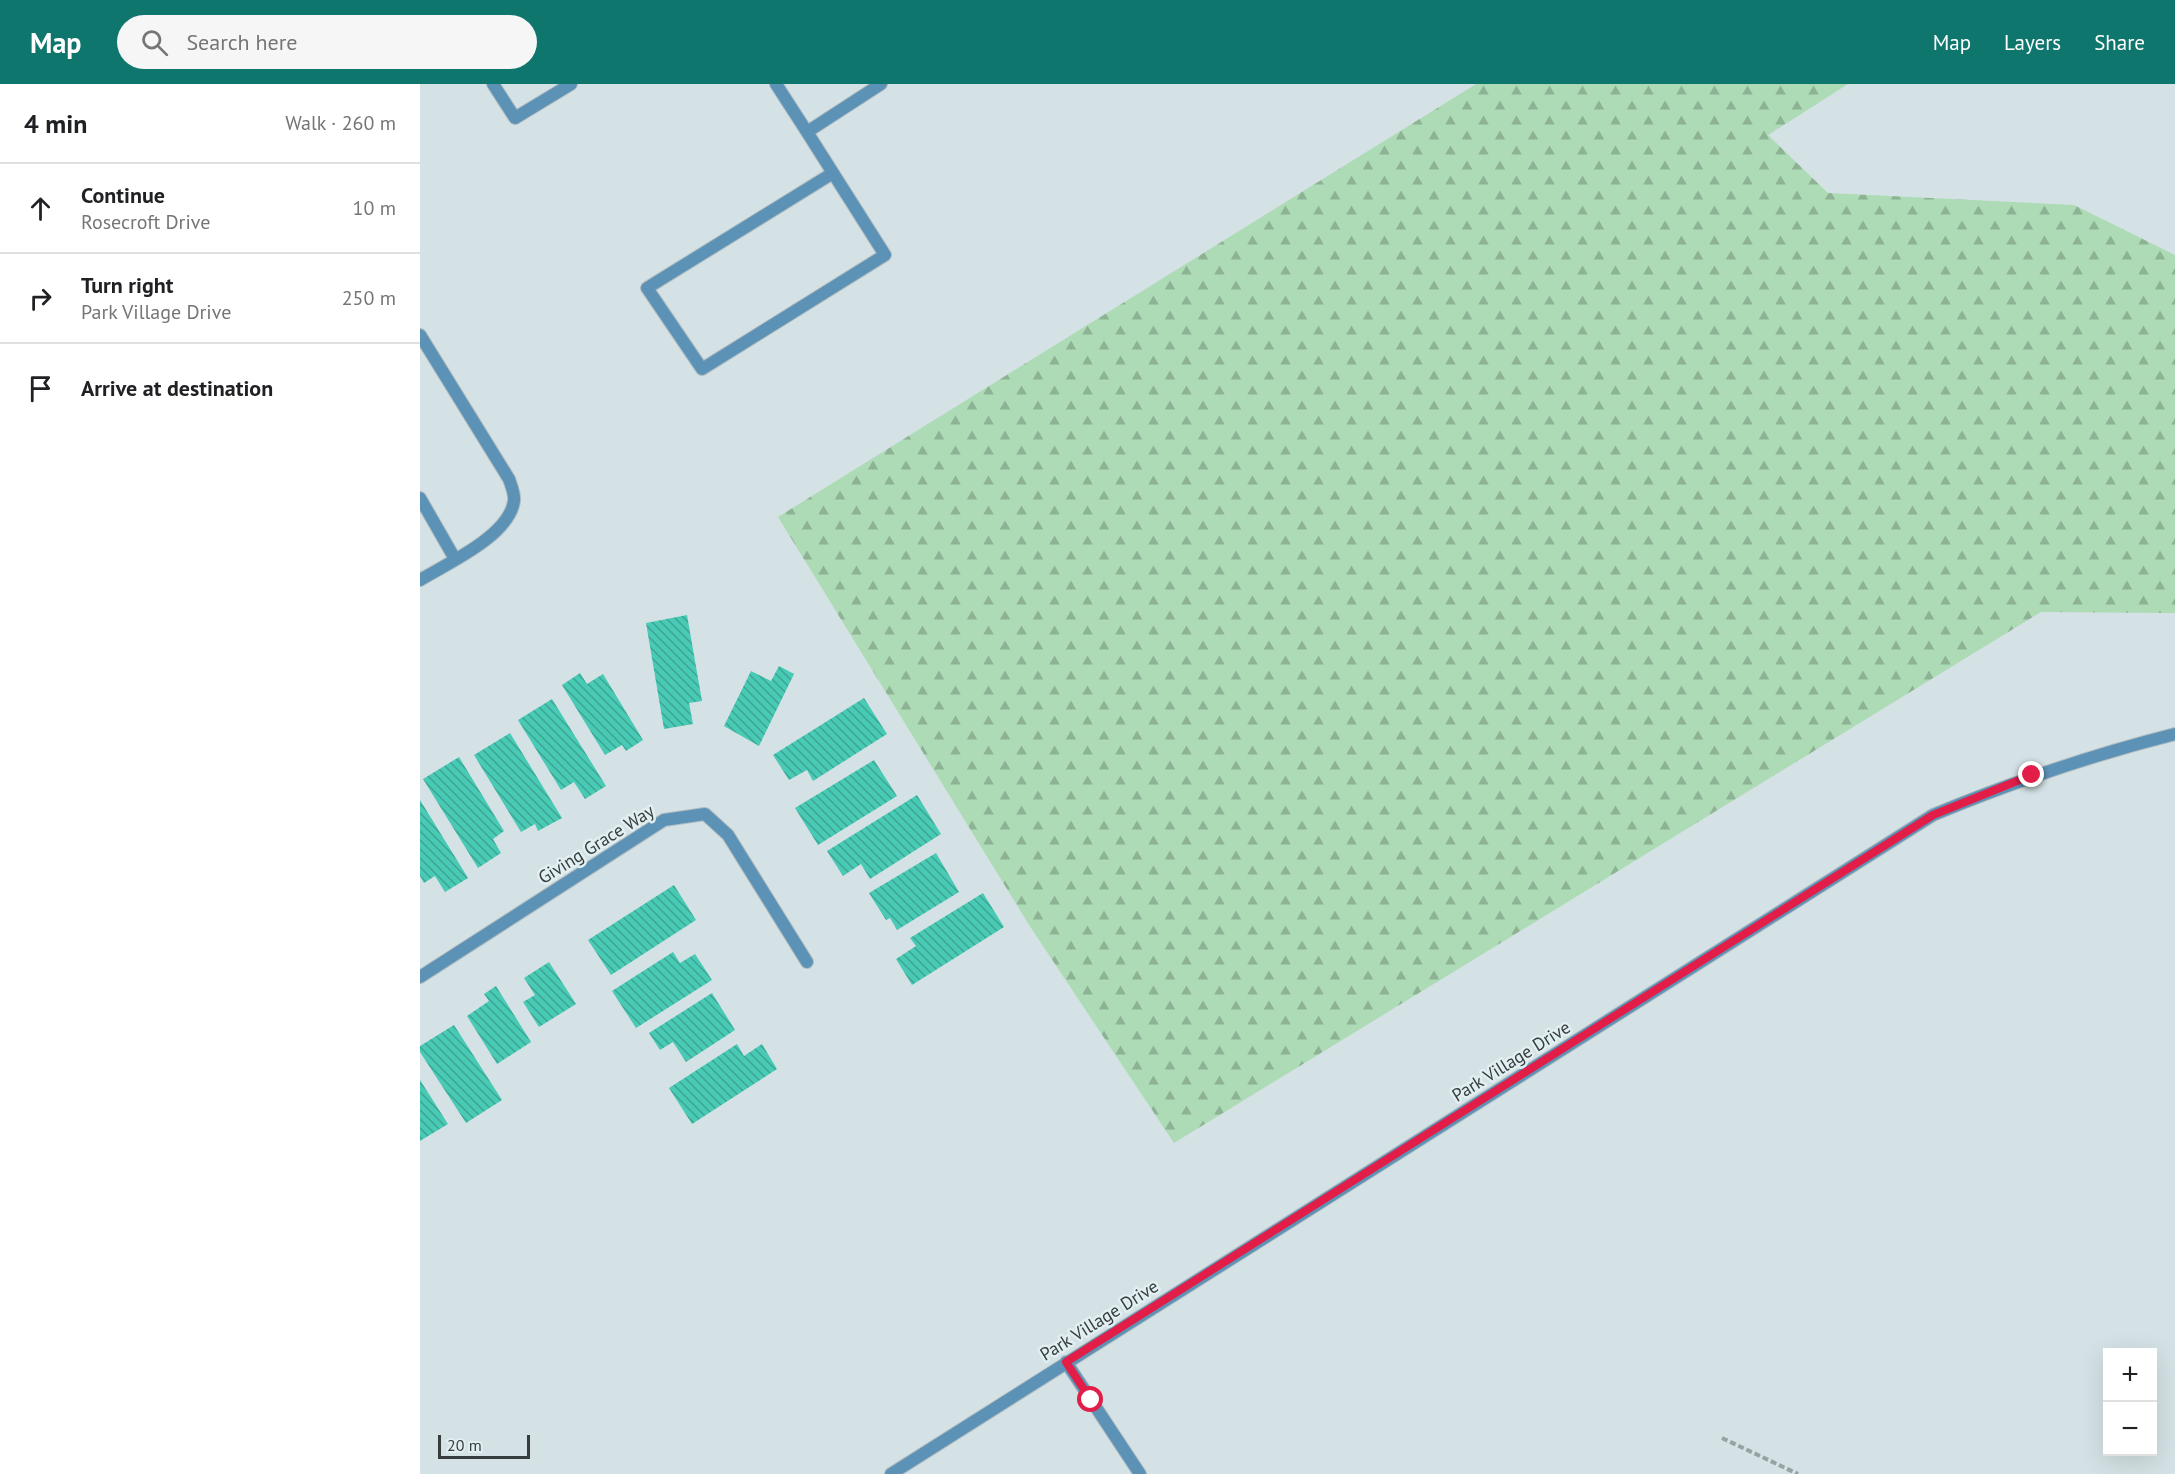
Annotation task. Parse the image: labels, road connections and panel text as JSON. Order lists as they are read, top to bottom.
{
  "streets": {
    "street": ["Giving Grace Way", "Park Village Drive"]
  },
  "scale_bar": "20 m",
  "page": {
    "header": "Map",
    "search": "Search here",
    "nav": ["Map", "Layers", "Share"],
    "heading": ["4 min", "Walk · 260 m"],
    "list": [
      ["Continue", "Rosecroft Drive", "10 m"],
      ["Turn right", "Park Village Drive", "250 m"],
      "Arrive at destination"
    ],
    "map_buttons": ["+", "−"],
    "scale": "20 m"
  }
}
